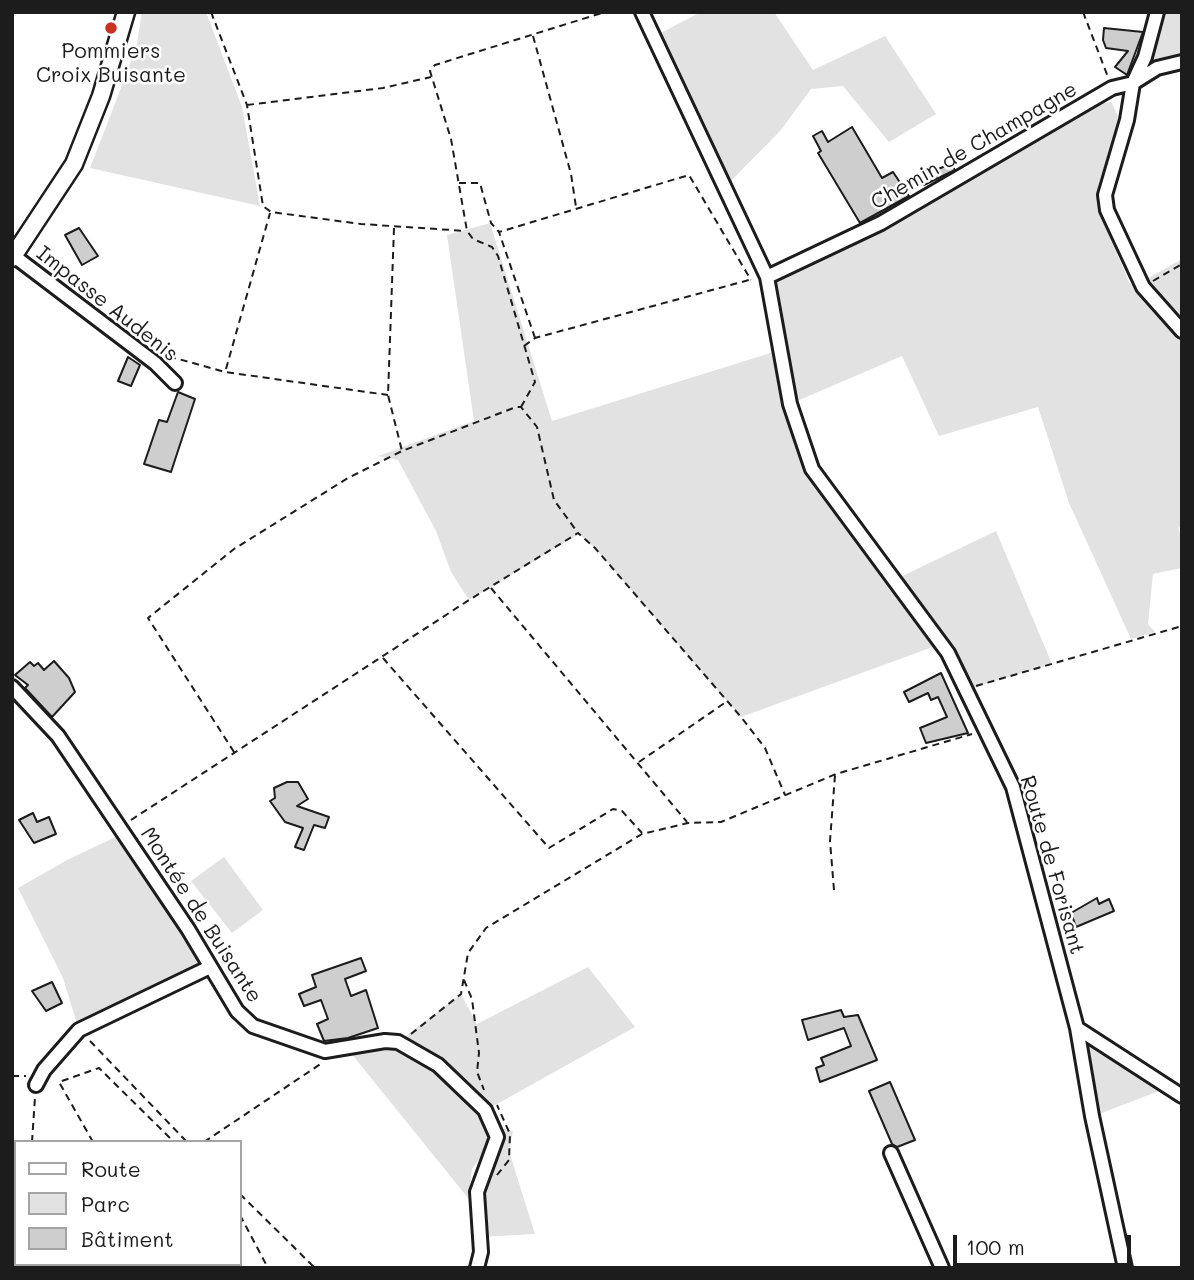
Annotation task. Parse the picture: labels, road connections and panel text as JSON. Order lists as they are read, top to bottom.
{
  "streets": {
    "street": [
      "Chemin de Champagne",
      "Impasse Audenis",
      "Route de Forisant",
      "Montée de Buisante"
    ]
  },
  "crossings": [
    ["Chemin de Champagne", "Route de Forisant"]
  ],
  "places": ["Pommiers Croix Buisante"],
  "legend": ["Route", "Parc", "Bâtiment"],
  "scale_bar": "100 m"
}
